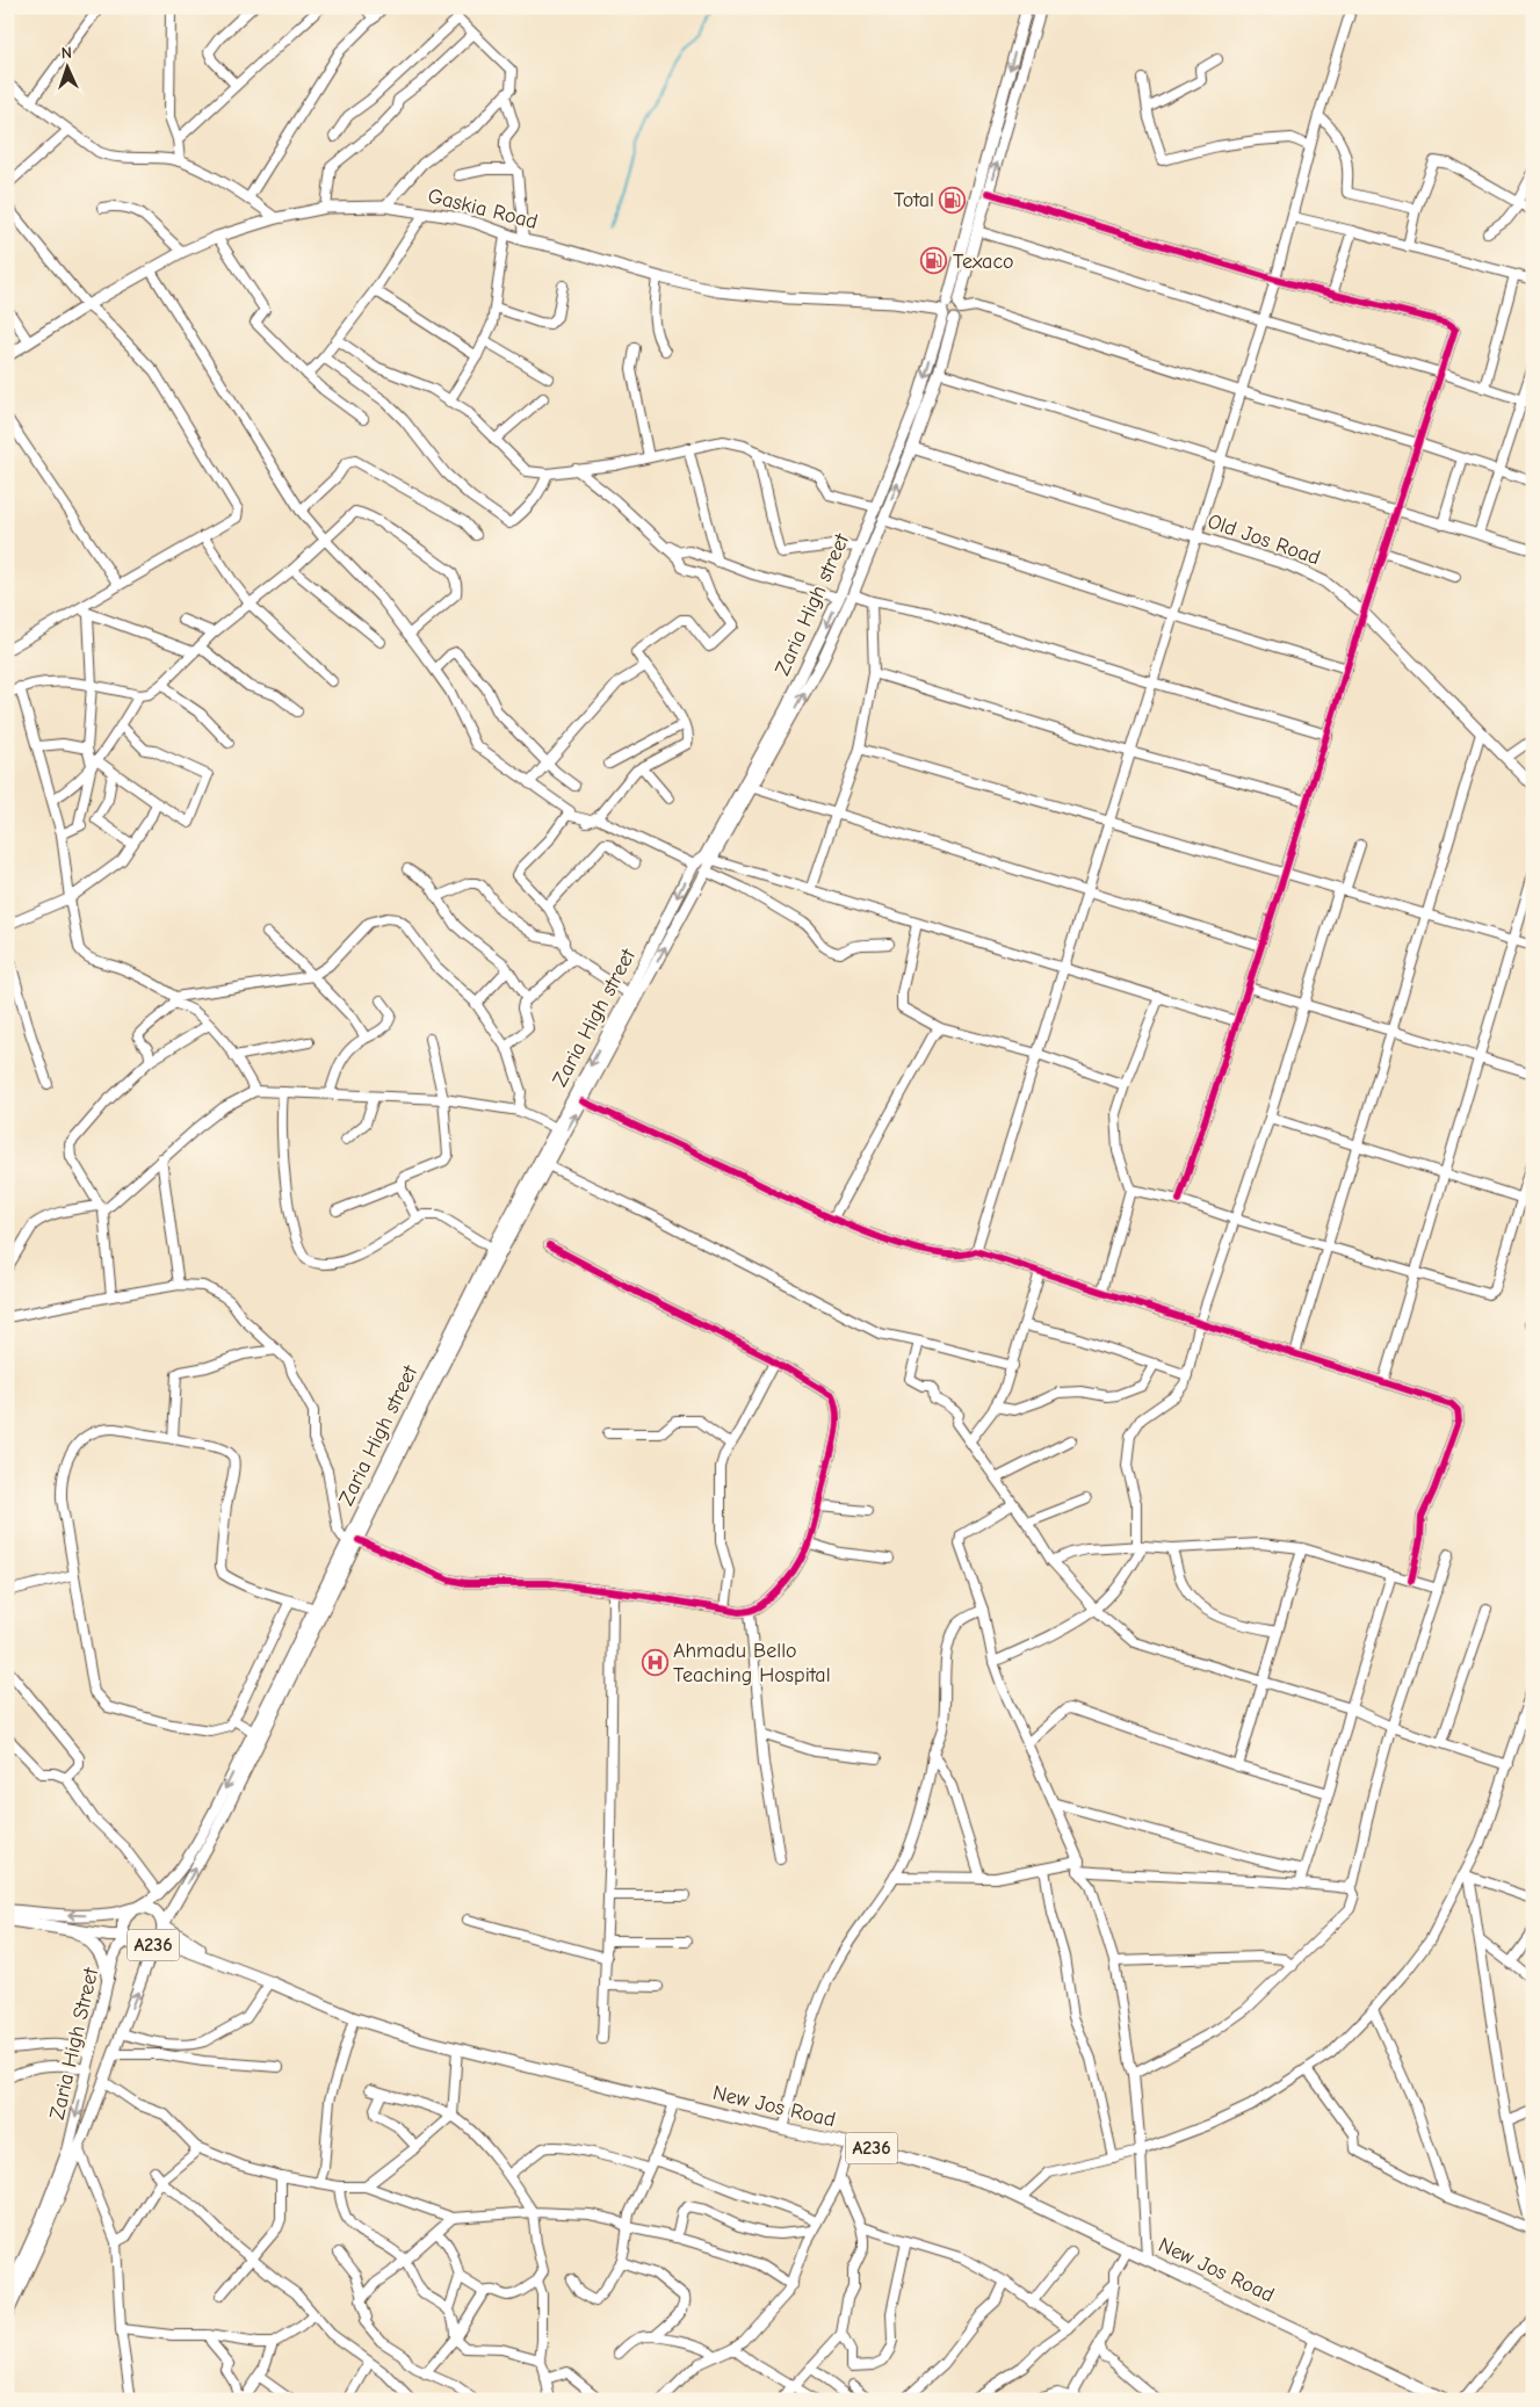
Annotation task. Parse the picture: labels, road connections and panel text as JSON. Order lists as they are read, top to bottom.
{
  "streets": {
    "highway": ["A236", "New Jos Road"],
    "main road": [
      "Gaskia Road",
      "Old Jos Road",
      "Zaria High street",
      "Zaria High Street"
    ]
  },
  "crossings": [
    ["Gaskia Road", "Zaria High street"],
    ["Old Jos Road", "Zaria High street"],
    ["Zaria High street", "Zaria High Street"],
    ["A236", "Zaria High Street"],
    ["A236", "New Jos Road"],
    ["Zaria High Street", "New Jos Road"]
  ],
  "places": {
    "fuel station": ["Total", "Texaco"],
    "hospital": ["Ahmadu Bello Teaching Hospital"]
  },
  "north": "top"
}
